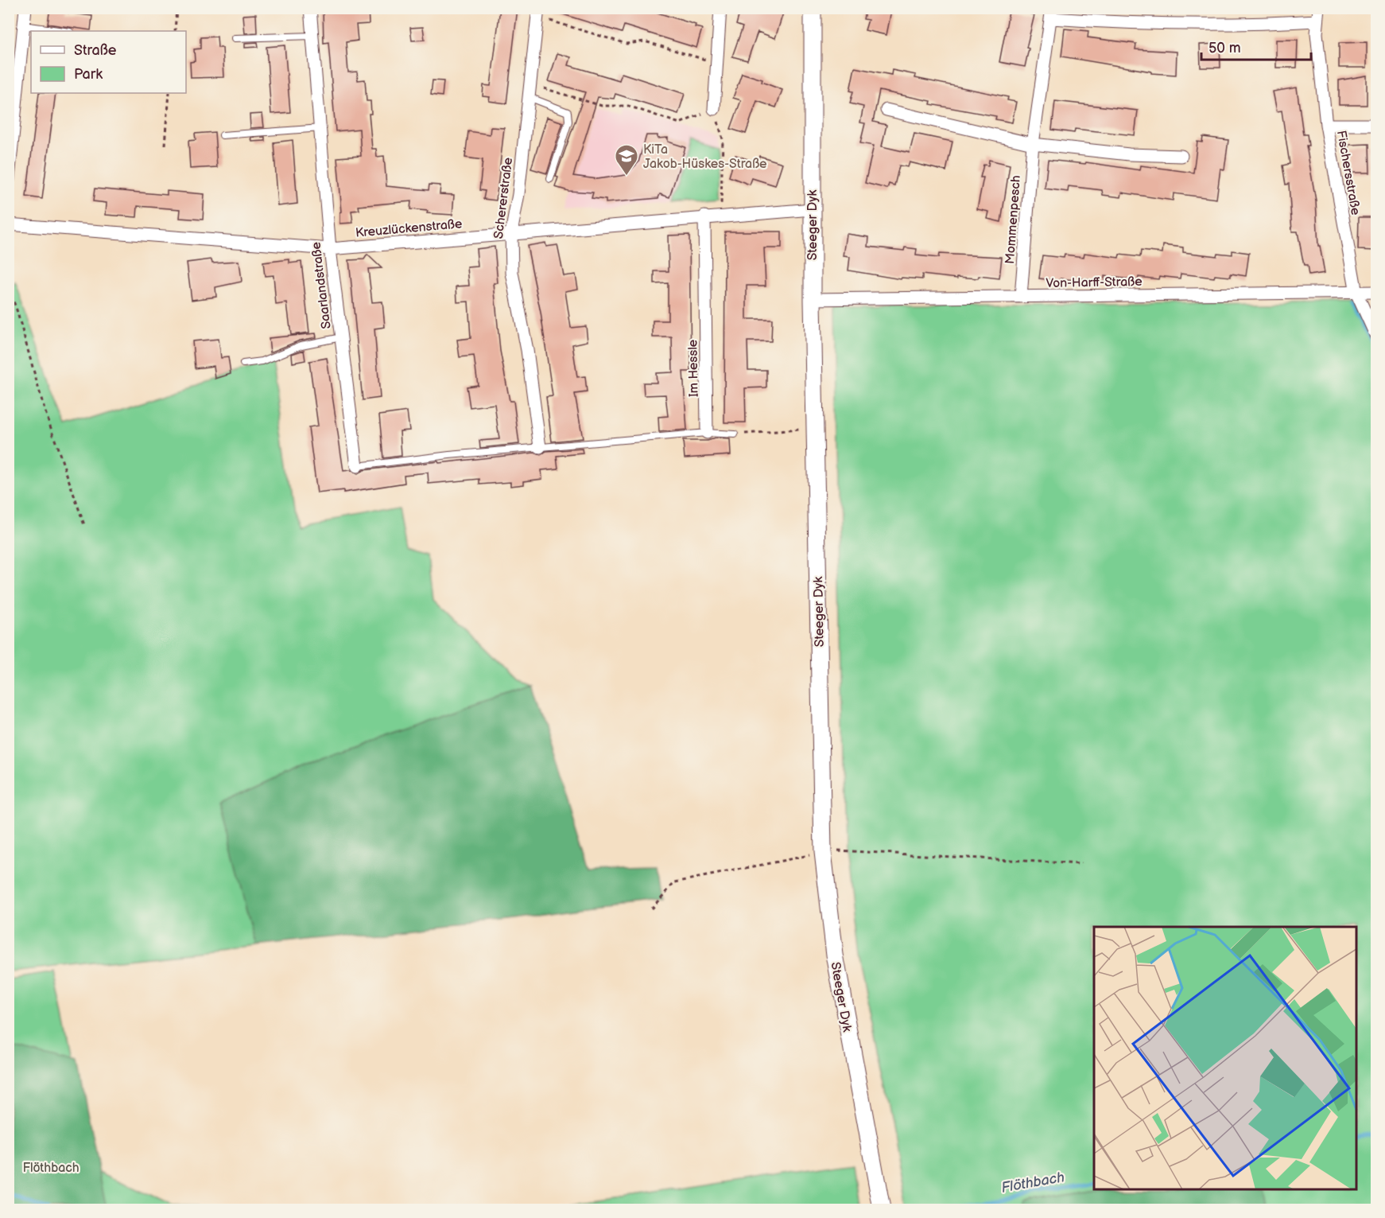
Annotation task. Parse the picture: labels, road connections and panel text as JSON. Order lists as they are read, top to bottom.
{
  "streets": {
    "street": [
      "Fischersstraße",
      "Schererstraße",
      "Mommenpesch",
      "Steeger Dyk",
      "Kreuzlückenstraße",
      "Von-Harff-Straße",
      "Saarlandstraße",
      "Im Hessle"
    ]
  },
  "crossings": [
    ["Fischersstraße", "Von-Harff-Straße"],
    ["Schererstraße", "Kreuzlückenstraße"],
    ["Schererstraße", "Saarlandstraße"],
    ["Mommenpesch", "Von-Harff-Straße"],
    ["Steeger Dyk", "Kreuzlückenstraße"],
    ["Steeger Dyk", "Von-Harff-Straße"],
    ["Kreuzlückenstraße", "Saarlandstraße"],
    ["Kreuzlückenstraße", "Im Hessle"]
  ],
  "water": ["Flöthbach"],
  "parks": ["Flöthbach"],
  "places": {
    "school or university": ["KiTa Jakob-Hüskes-Straße"]
  },
  "legend": ["Straße", "Park"],
  "scale_bar": "50 m"
}
